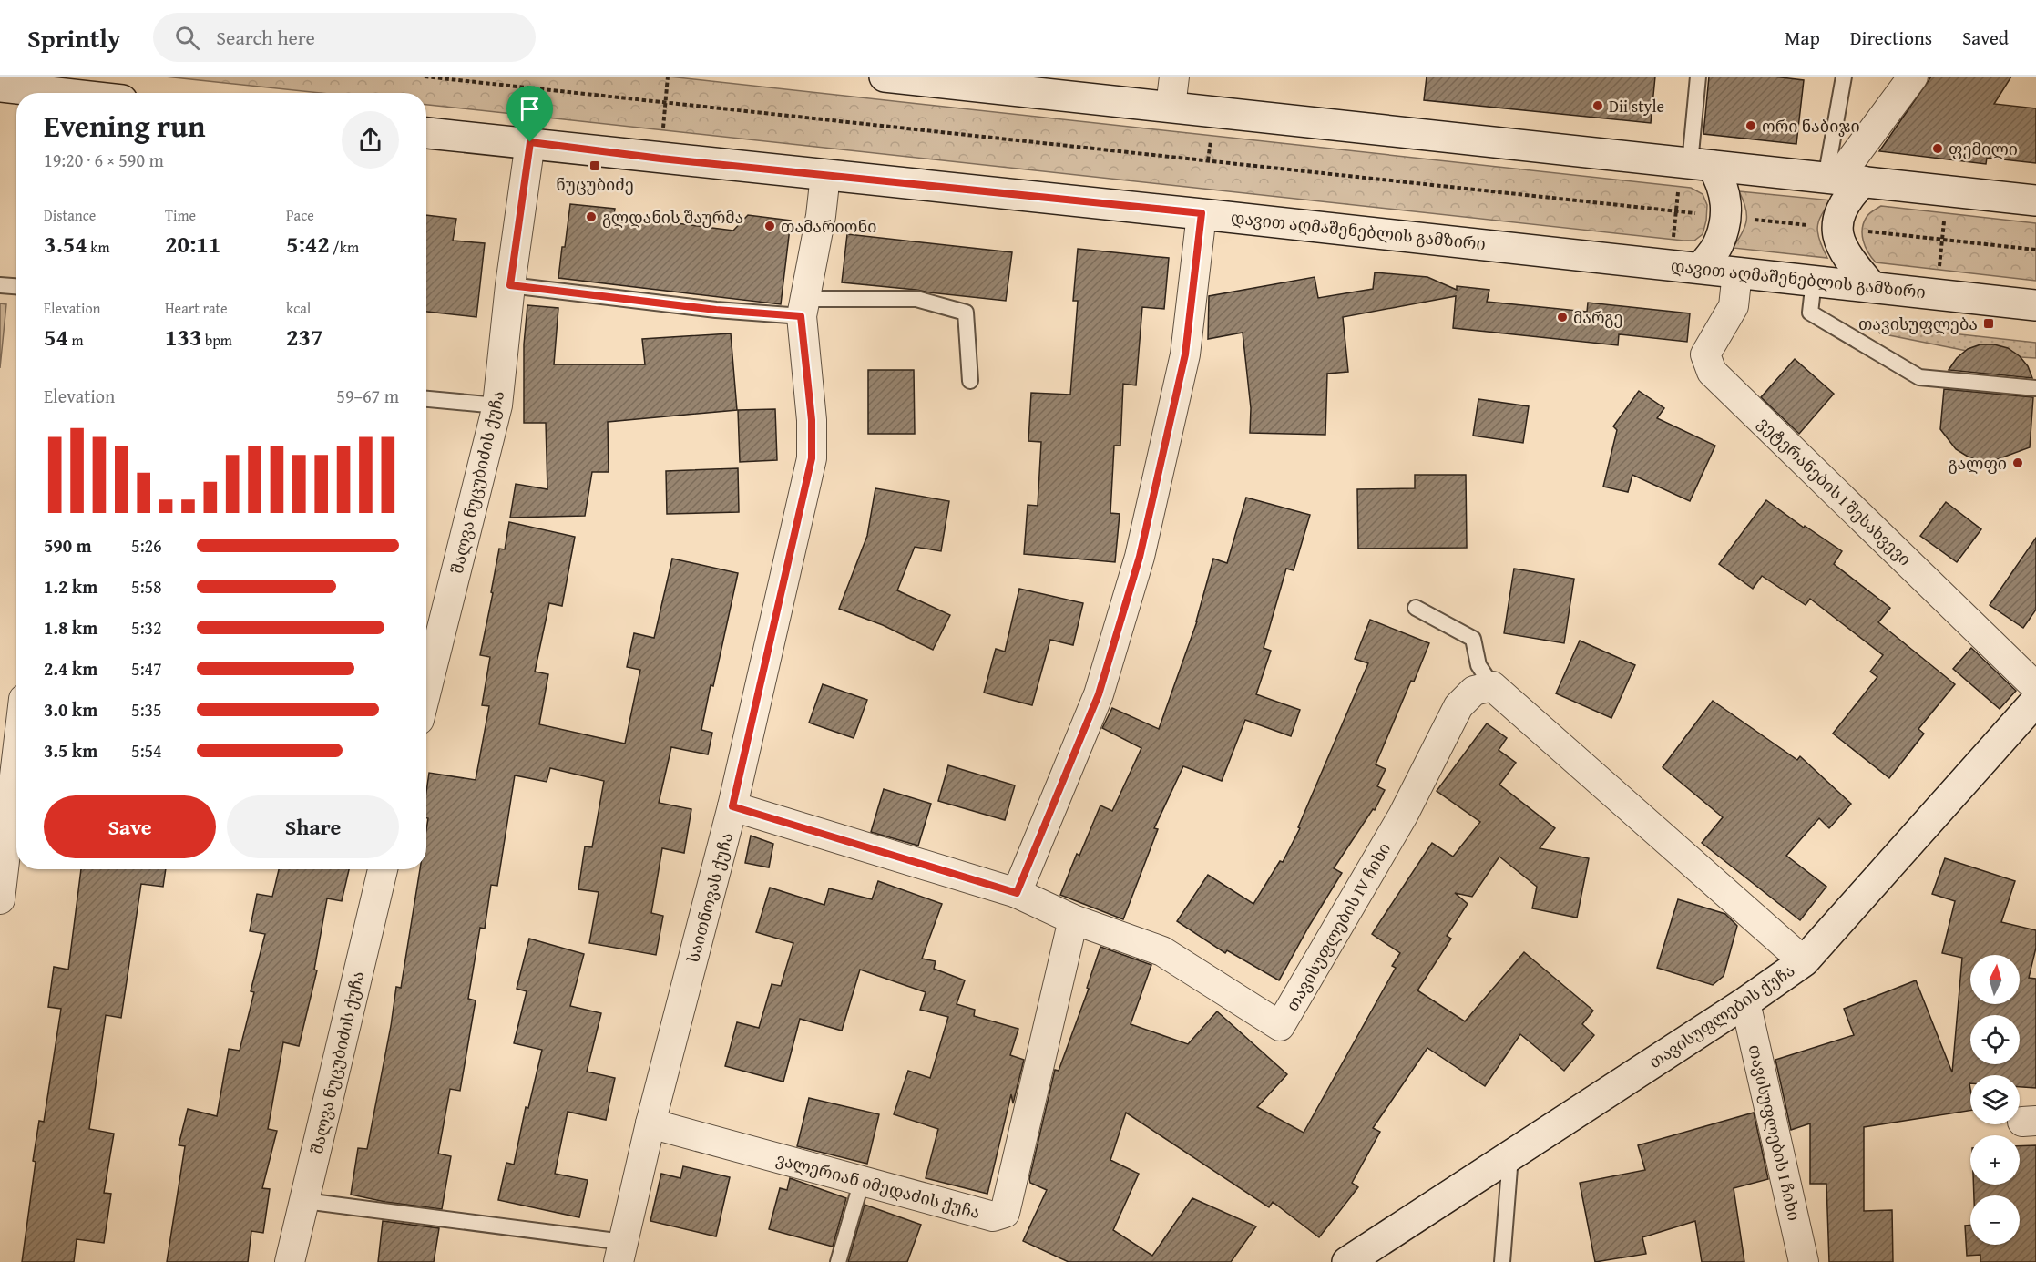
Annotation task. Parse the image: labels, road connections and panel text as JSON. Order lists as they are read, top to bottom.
{
  "streets": {
    "main road": ["დავით აღმაშენებლის გამზირი", "თავისუფლების ქუჩა"],
    "street": [
      "შალვა ნუცუბიძის ქუჩა",
      "ვეტერანების I შესახვევი",
      "საითნოვას ქუჩა",
      "თავისუფლების IV ჩიხი",
      "თავისუფლების I ჩიხი",
      "ვალერიან იმედაძის ქუჩა"
    ]
  },
  "crossings": [
    ["დავით აღმაშენებლის გამზირი", "შალვა ნუცუბიძის ქუჩა"],
    ["დავით აღმაშენებლის გამზირი", "ვეტერანების I შესახვევი"],
    ["დავით აღმაშენებლის გამზირი", "საითნოვას ქუჩა"],
    ["საითნოვას ქუჩა", "თავისუფლების IV ჩიხი"],
    ["საითნოვას ქუჩა", "ვალერიან იმედაძის ქუჩა"],
    ["თავისუფლების IV ჩიხი", "ვალერიან იმედაძის ქუჩა"],
    ["თავისუფლების ქუჩა", "თავისუფლების I ჩიხი"]
  ],
  "places": {
    "other": [
      "Dii style",
      "ორი ნაბიჯი",
      "ფემილი",
      "გლდანის შაურმა",
      "თამარიონი",
      "მარგე",
      "გალფი"
    ],
    "transit": ["ნუცუბიძე", "თავისუფლება"]
  },
  "north": "top",
  "page": {
    "header": "Sprintly",
    "search": "Search here",
    "nav": ["Map", "Directions", "Saved"],
    "heading": ["Evening run", "19:20 · 6 × 590 m"],
    "stats": [
      ["Distance", "3.54 km"],
      ["Time", "20:11"],
      ["Pace", "5:42 /km"],
      ["Elevation", "54 m"],
      ["Heart rate", "133 bpm"],
      ["kcal", "237"]
    ],
    "chart": ["Elevation", "59–67 m"],
    "list": [
      {
        "name": "590 m",
        "note": "5:26"
      },
      {
        "name": "1.2 km",
        "note": "5:58"
      },
      {
        "name": "1.8 km",
        "note": "5:32"
      },
      {
        "name": "2.4 km",
        "note": "5:47"
      },
      {
        "name": "3.0 km",
        "note": "5:35"
      },
      {
        "name": "3.5 km",
        "note": "5:54"
      }
    ],
    "buttons": ["Save", "Share"],
    "map_buttons": ["+", "−"]
  }
}
